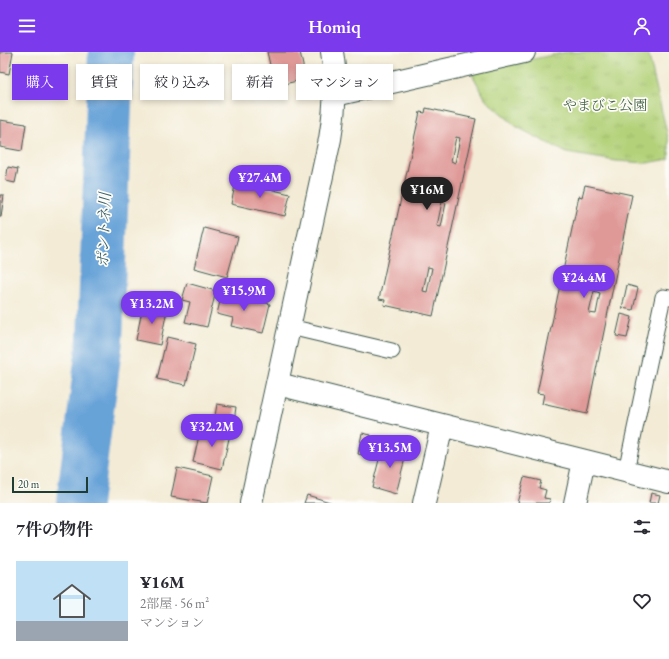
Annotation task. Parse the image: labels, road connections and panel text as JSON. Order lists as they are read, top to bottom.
{
  "water": ["ポントネ川"],
  "parks": ["やまびこ公園"],
  "scale_bar": "20 m",
  "page": {
    "header": "Homiq",
    "chip": [
      "購入",
      "賃貸",
      "絞り込み",
      "新着",
      "マンション"
    ],
    "price": [
      "¥27.4M",
      "¥16M",
      "¥24.4M",
      "¥15.9M",
      "¥13.2M",
      "¥32.2M",
      "¥13.5M"
    ],
    "scale": "20 m",
    "heading": "7件の物件",
    "list": [
      {
        "name": "¥16M",
        "note": "2部屋 · 56 m² · マンション"
      }
    ]
  }
}
